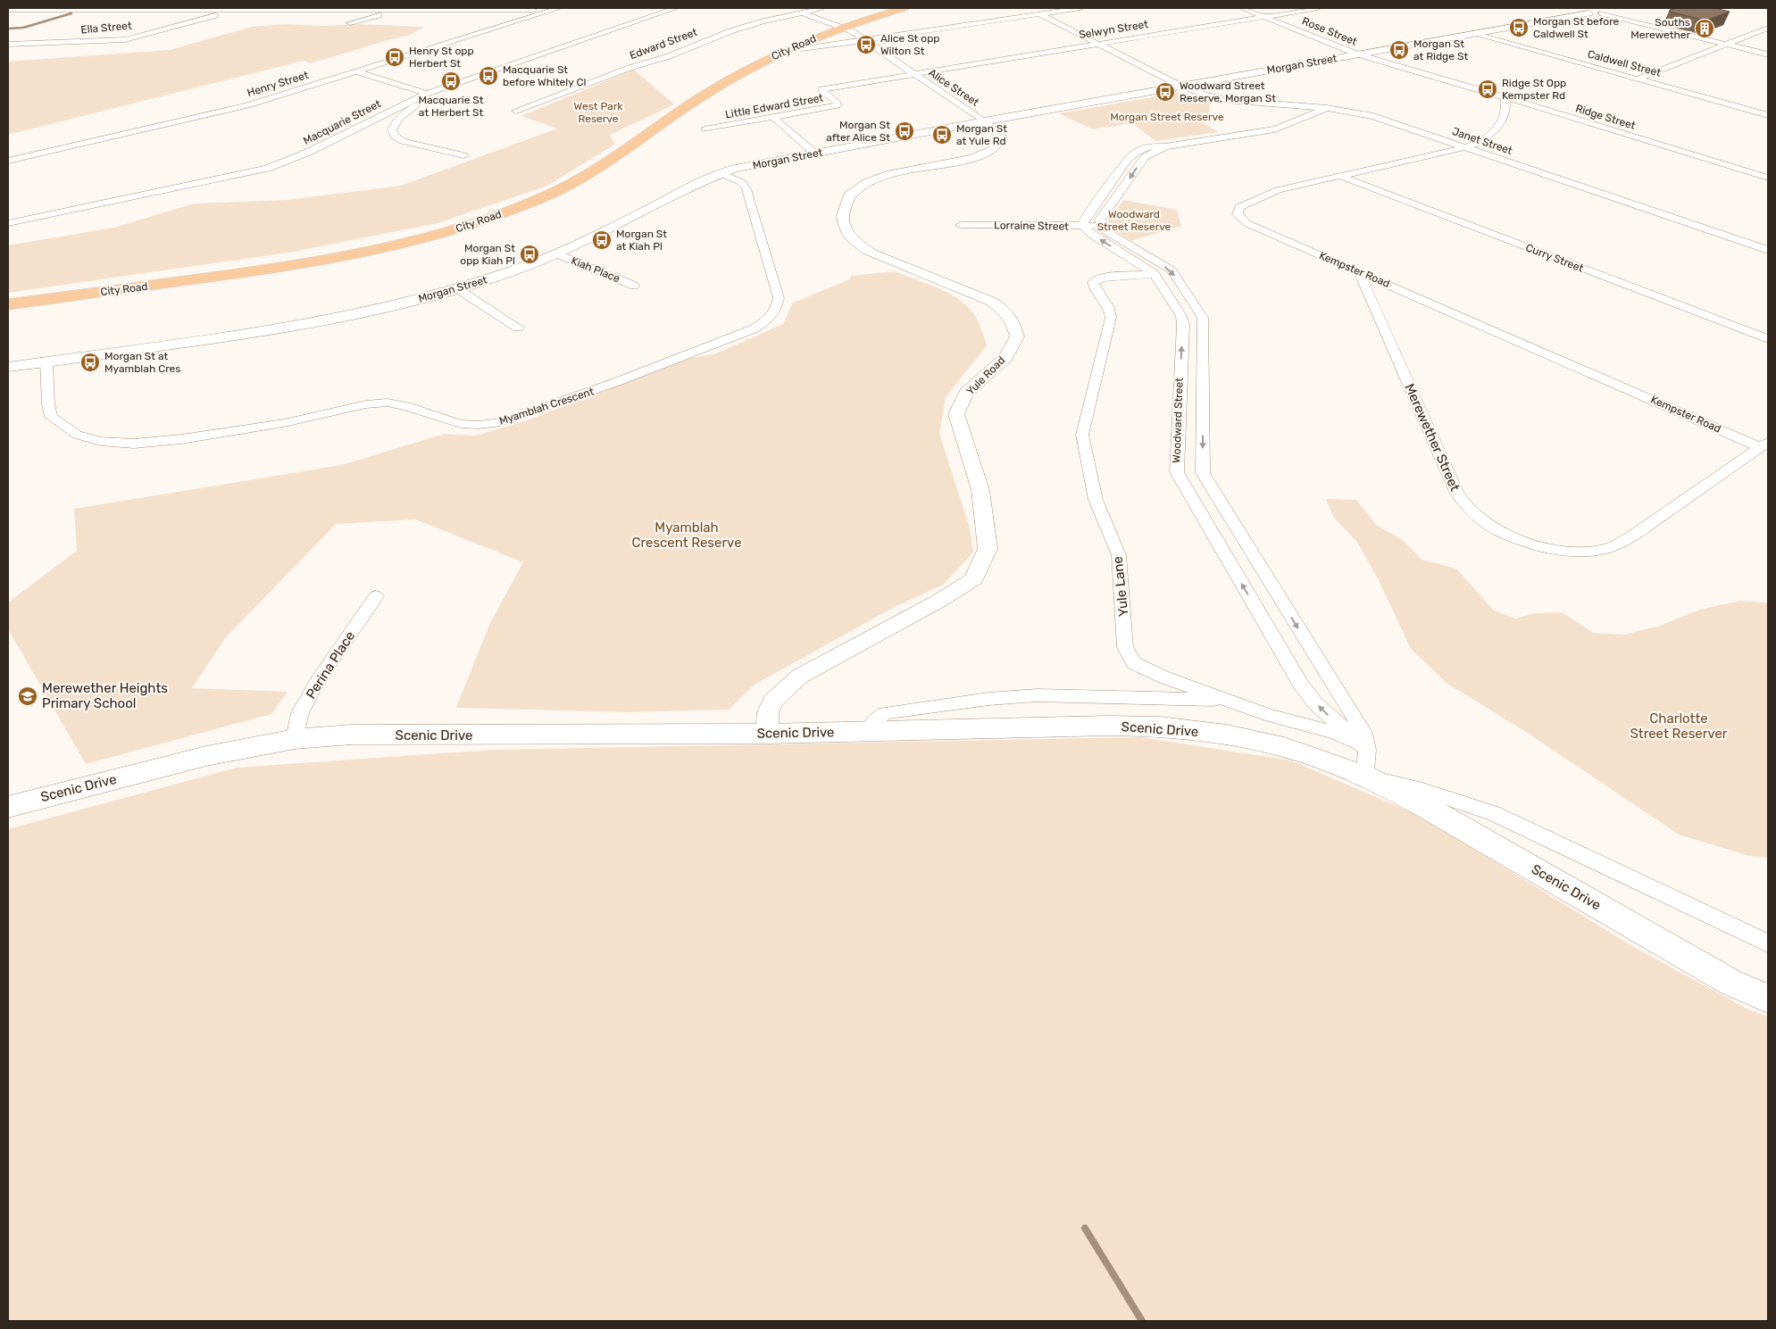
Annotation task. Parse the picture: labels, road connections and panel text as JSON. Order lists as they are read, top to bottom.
{
  "streets": {
    "highway": ["City Road"],
    "main road": ["Scenic Drive"],
    "street": [
      "Ella Street",
      "Selwyn Street",
      "Rose Street",
      "Edward Street",
      "Caldwell Street",
      "Morgan Street",
      "Henry Street",
      "Alice Street",
      "Little Edward Street",
      "Ridge Street",
      "Macquarie Street",
      "Janet Street",
      "Lorraine Street",
      "Curry Street",
      "Kiah Place",
      "Kempster Road",
      "Yule Road",
      "Myamblah Crescent",
      "Woodward Street",
      "Merewether Street",
      "Yule Lane",
      "Perina Place"
    ]
  },
  "crossings": [
    ["Selwyn Street", "Rose Street"],
    ["Selwyn Street", "Alice Street"],
    ["Selwyn Street", "Little Edward Street"],
    ["Selwyn Street", "Janet Street"],
    ["Rose Street", "Morgan Street"],
    ["Rose Street", "Ridge Street"],
    ["City Road", "Alice Street"],
    ["Caldwell Street", "Morgan Street"],
    ["Morgan Street", "Alice Street"],
    ["Morgan Street", "Ridge Street"],
    ["Morgan Street", "Janet Street"],
    ["Morgan Street", "Kiah Place"],
    ["Morgan Street", "Yule Road"],
    ["Morgan Street", "Myamblah Crescent"],
    ["Alice Street", "Little Edward Street"],
    ["Alice Street", "Yule Road"],
    ["Ridge Street", "Kempster Road"],
    ["Janet Street", "Kempster Road"],
    ["Lorraine Street", "Woodward Street"],
    ["Curry Street", "Kempster Road"],
    ["Kempster Road", "Merewether Street"],
    ["Yule Road", "Scenic Drive"],
    ["Woodward Street", "Yule Lane"],
    ["Woodward Street", "Scenic Drive"],
    ["Yule Lane", "Scenic Drive"],
    ["Perina Place", "Scenic Drive"]
  ],
  "parks": [
    "West Park Reserve",
    "Morgan Street Reserve",
    "Woodward Street Reserve",
    "Myamblah Crescent Reserve",
    "Charlotte Street Reserver"
  ],
  "places": {
    "bus stop": [
      "Morgan St before Caldwell St",
      "Alice St opp Wilton St",
      "Morgan St at Ridge St",
      "Henry St opp Herbert St",
      "Macquarie St before Whitely Cl",
      "Macquarie St at Herbert St",
      "Ridge St Opp Kempster Rd",
      "Woodward Street Reserve, Morgan St",
      "Morgan St after Alice St",
      "Morgan St at Yule Rd",
      "Morgan St at Kiah Pl",
      "Morgan St opp Kiah Pl",
      "Morgan St at Myamblah Cres"
    ],
    "building": ["Souths Merewether"],
    "school or university": ["Merewether Heights Primary School"]
  }
}
